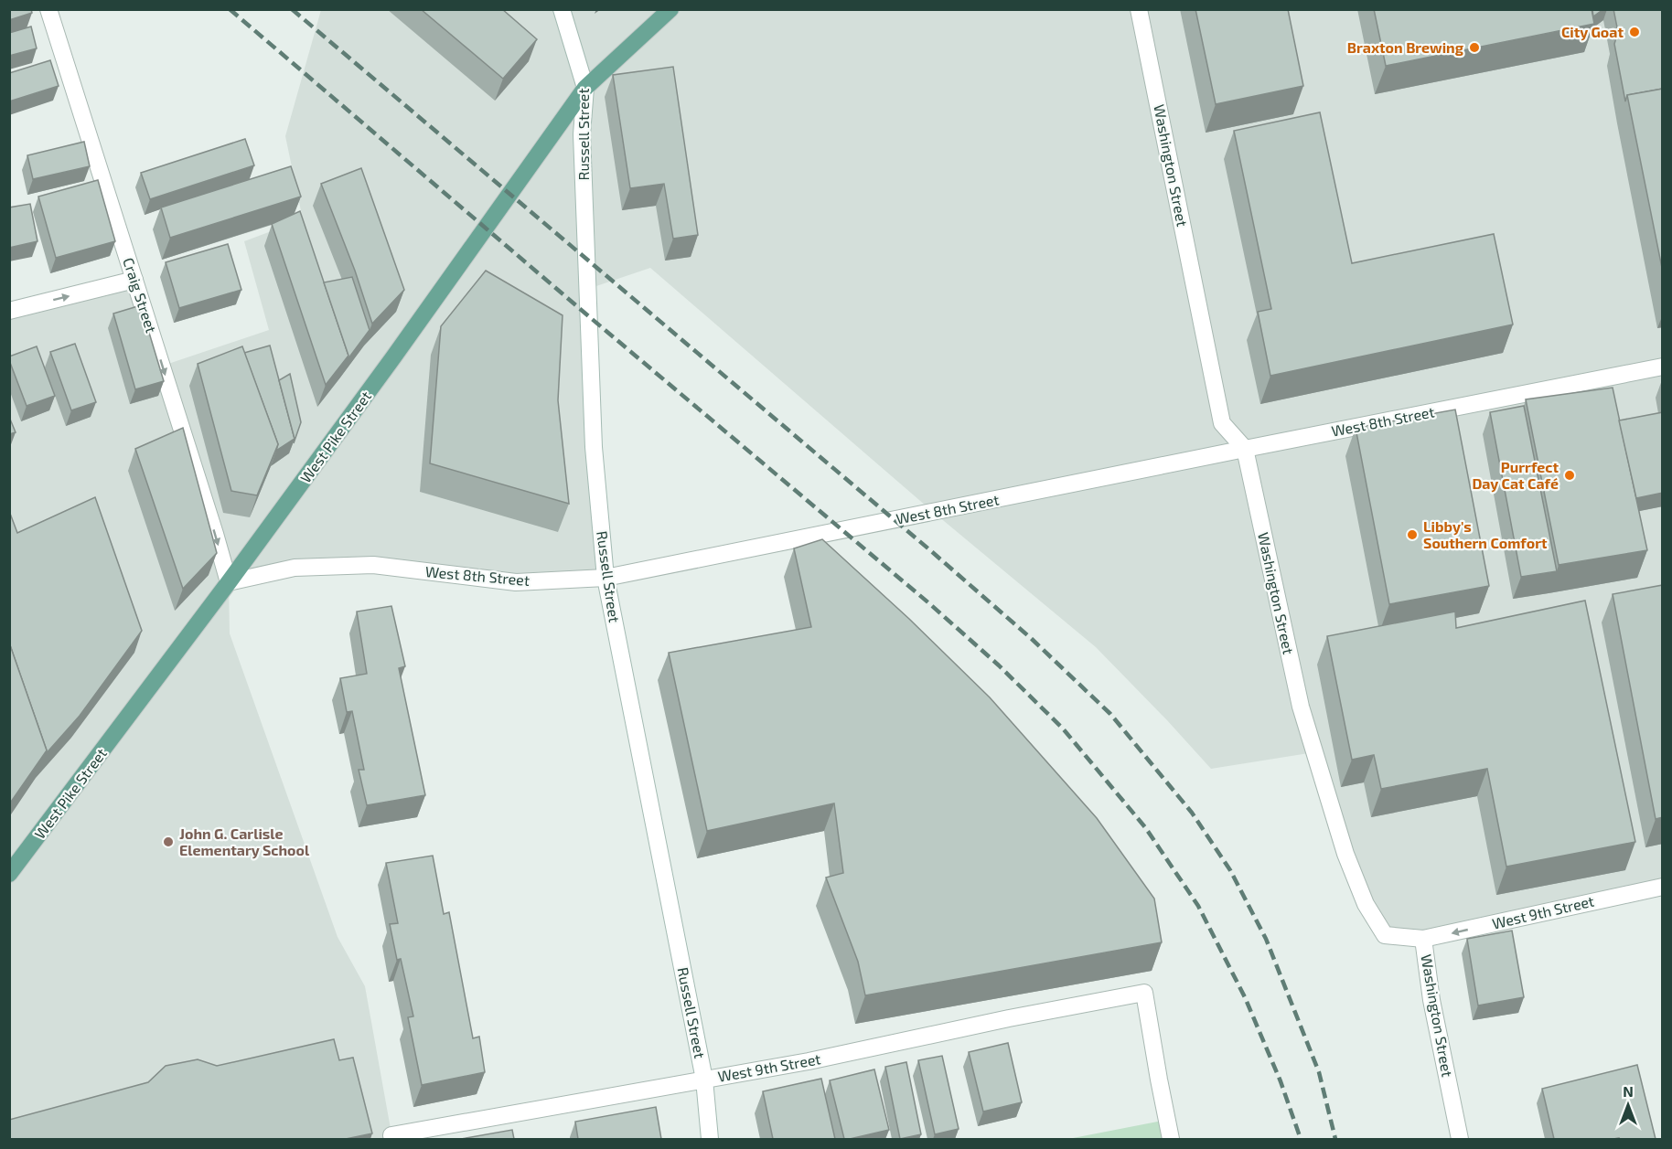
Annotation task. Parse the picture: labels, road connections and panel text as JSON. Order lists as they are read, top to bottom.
{
  "streets": {
    "main road": ["West Pike Street"],
    "street": [
      "Russell Street",
      "Washington Street",
      "Craig Street",
      "West 8th Street",
      "West 9th Street"
    ]
  },
  "crossings": [
    ["Russell Street", "West 8th Street"],
    ["Russell Street", "West Pike Street"],
    ["Russell Street", "West 9th Street"],
    ["Washington Street", "West 8th Street"],
    ["Washington Street", "West 9th Street"],
    ["Craig Street", "West 8th Street"],
    ["Craig Street", "West Pike Street"],
    ["West 8th Street", "West Pike Street"]
  ],
  "one_way": ["Craig Street"],
  "places": [
    "City Goat",
    "Braxton Brewing",
    "Purrfect Day Cat Café",
    "Libby's Southern Comfort",
    "John G. Carlisle Elementary School"
  ],
  "north": "top"
}
